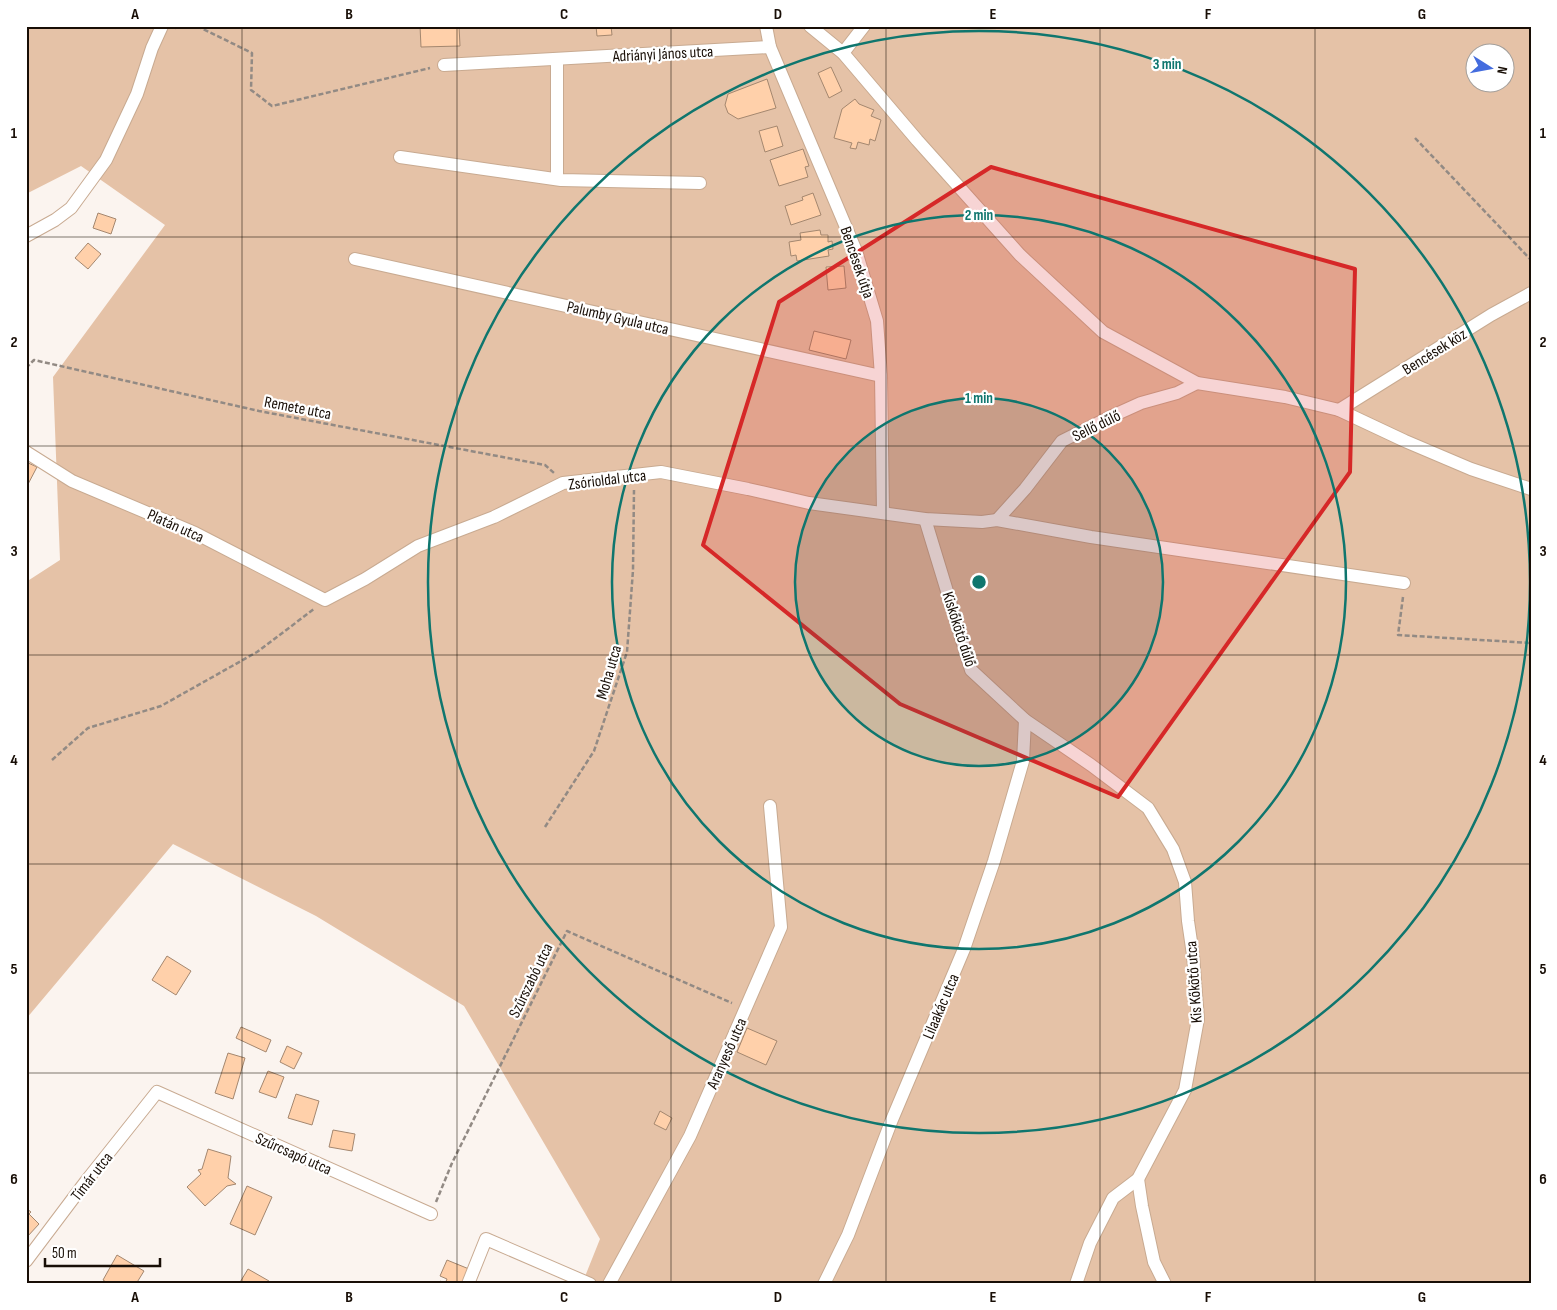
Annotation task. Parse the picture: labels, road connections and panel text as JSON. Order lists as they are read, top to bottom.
{
  "streets": {
    "street": [
      "Adriányi János utca",
      "Bencések útja",
      "Palumby Gyula utca",
      "Bencések köz",
      "Sellő dűlő",
      "Zsórioldal utca",
      "Platán utca",
      "Kiskőkötő dűlő",
      "Kis Kőkötő utca",
      "Lilaakác utca",
      "Aranyeső utca",
      "Szűrcsapó utca",
      "Tímár utca"
    ],
    "path": ["Remete utca", "Moha utca", "Szűrszabó utca"]
  },
  "crossings": [
    ["Adriányi János utca", "Bencések útja"],
    ["Bencések útja", "Palumby Gyula utca"],
    ["Bencések útja", "Zsórioldal utca"],
    ["Remete utca", "Zsórioldal utca"],
    ["Sellő dűlő", "Zsórioldal utca"],
    ["Zsórioldal utca", "Platán utca"],
    ["Zsórioldal utca", "Kiskőkötő dűlő"],
    ["Zsórioldal utca", "Moha utca"],
    ["Kiskőkötő dűlő", "Kis Kőkötő utca"],
    ["Kiskőkötő dűlő", "Lilaakác utca"],
    ["Szűrszabó utca", "Aranyeső utca"],
    ["Szűrszabó utca", "Szűrcsapó utca"],
    ["Kis Kőkötő utca", "Lilaakác utca"],
    ["Szűrcsapó utca", "Tímár utca"]
  ],
  "scale_bar": "50 m",
  "north": "right",
  "grid": {
    "columns": [
      "A",
      "B",
      "C",
      "D",
      "E",
      "F",
      "G"
    ],
    "rows": [
      "1",
      "2",
      "3",
      "4",
      "5",
      "6"
    ]
  },
  "rings": ["3 min", "2 min", "1 min"]
}
